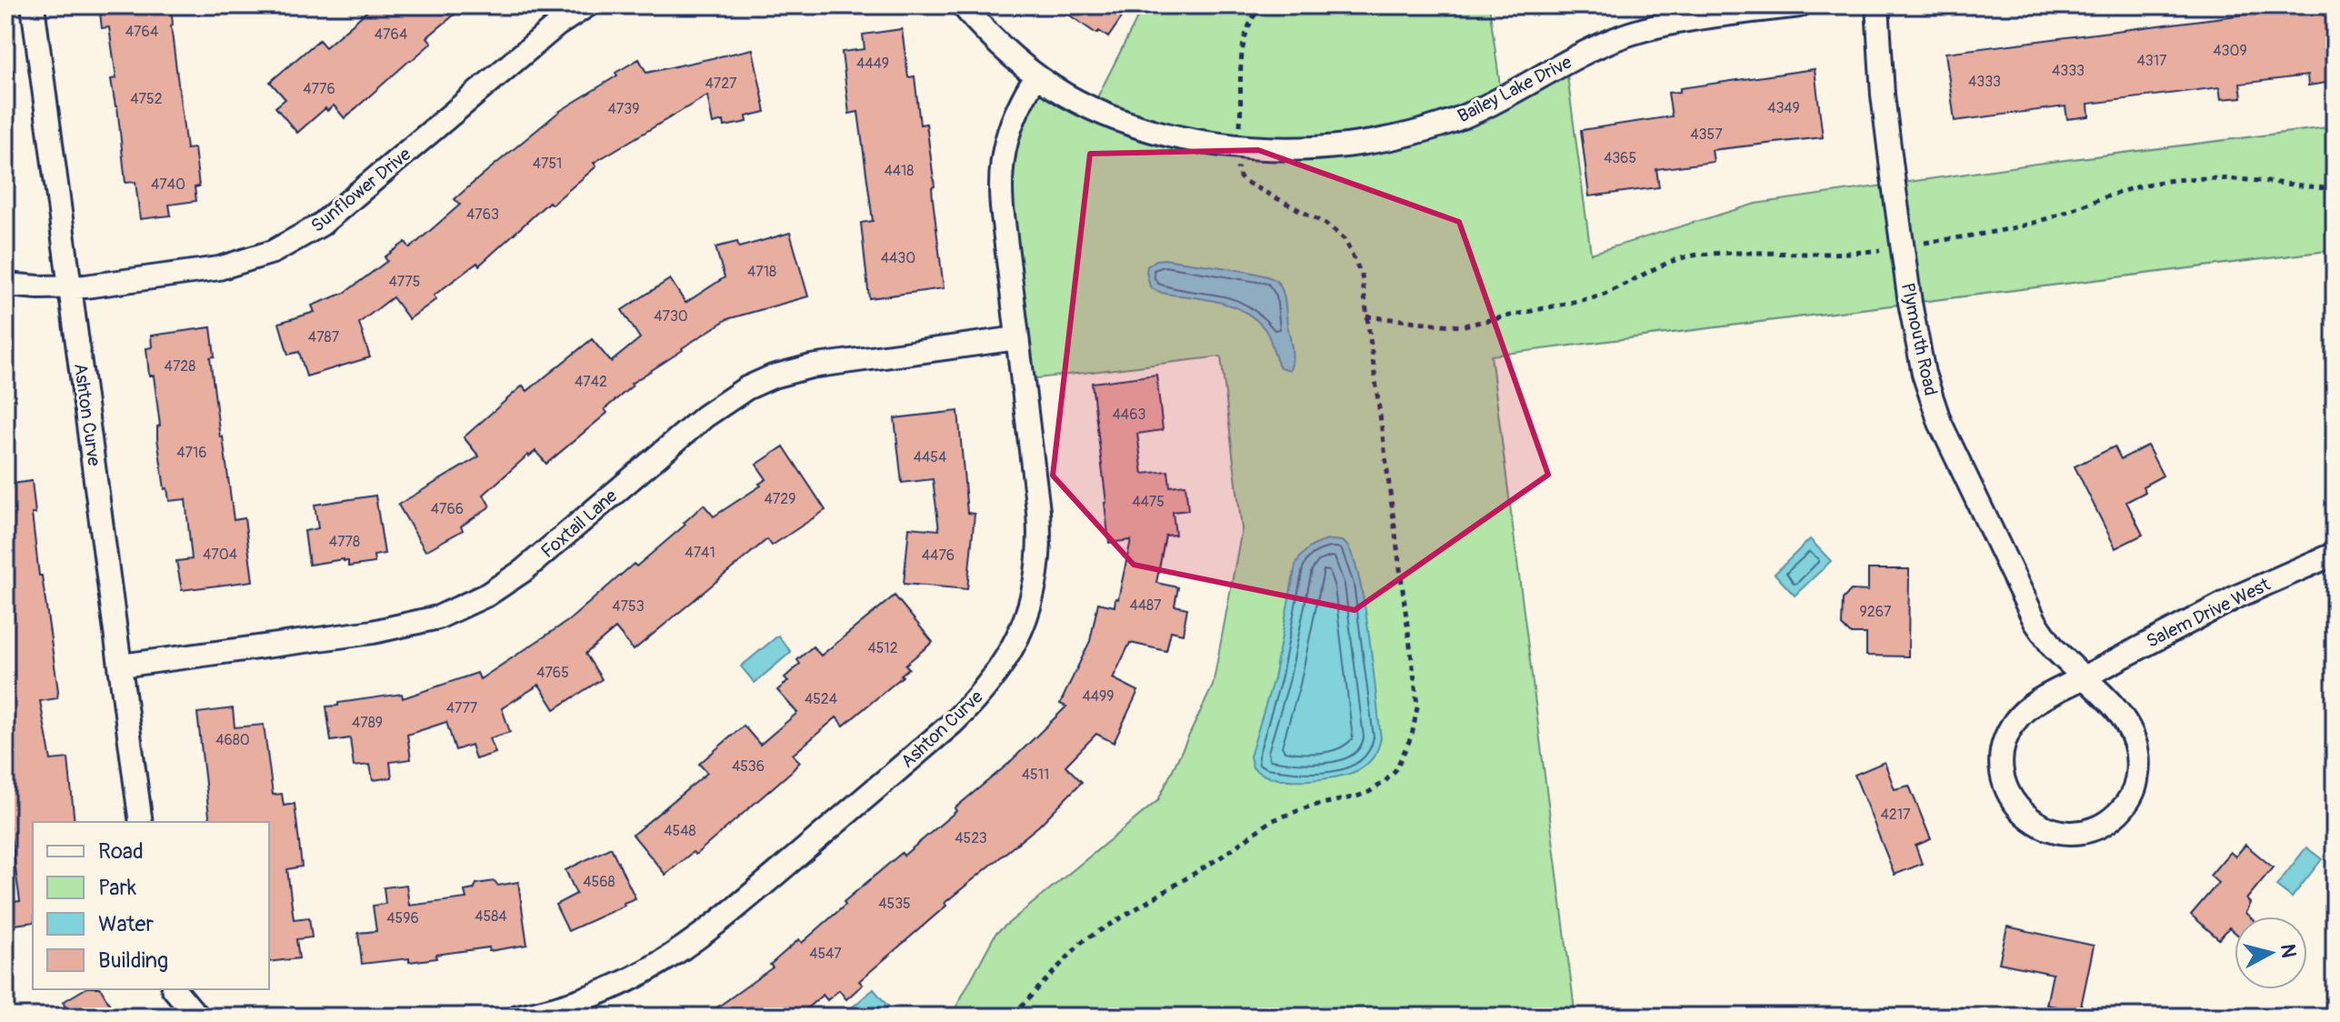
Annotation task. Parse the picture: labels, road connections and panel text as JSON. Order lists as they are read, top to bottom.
{
  "streets": {
    "street": [
      "Bailey Lake Drive",
      "Sunflower Drive",
      "Plymouth Road",
      "Ashton Curve",
      "Foxtail Lane",
      "Salem Drive West"
    ]
  },
  "crossings": [
    ["Bailey Lake Drive", "Ashton Curve"],
    ["Sunflower Drive", "Ashton Curve"],
    ["Plymouth Road", "Salem Drive West"],
    ["Ashton Curve", "Foxtail Lane"]
  ],
  "house_numbers": [
    "4764",
    "4764",
    "4309",
    "4317",
    "4449",
    "4333",
    "4333",
    "4727",
    "4776",
    "4752",
    "4349",
    "4739",
    "4357",
    "4365",
    "4751",
    "4418",
    "4740",
    "4763",
    "4430",
    "4718",
    "4775",
    "4730",
    "4787",
    "4728",
    "4742",
    "4463",
    "4716",
    "4454",
    "4729",
    "4475",
    "4766",
    "4778",
    "4741",
    "4704",
    "4476",
    "4487",
    "4753",
    "9267",
    "4512",
    "4765",
    "4499",
    "4524",
    "4777",
    "4789",
    "4680",
    "4536",
    "4511",
    "4217",
    "4548",
    "4523",
    "4568",
    "4535",
    "4584",
    "4596",
    "4547"
  ],
  "legend": [
    "Road",
    "Park",
    "Water",
    "Building"
  ],
  "north": "right"
}
